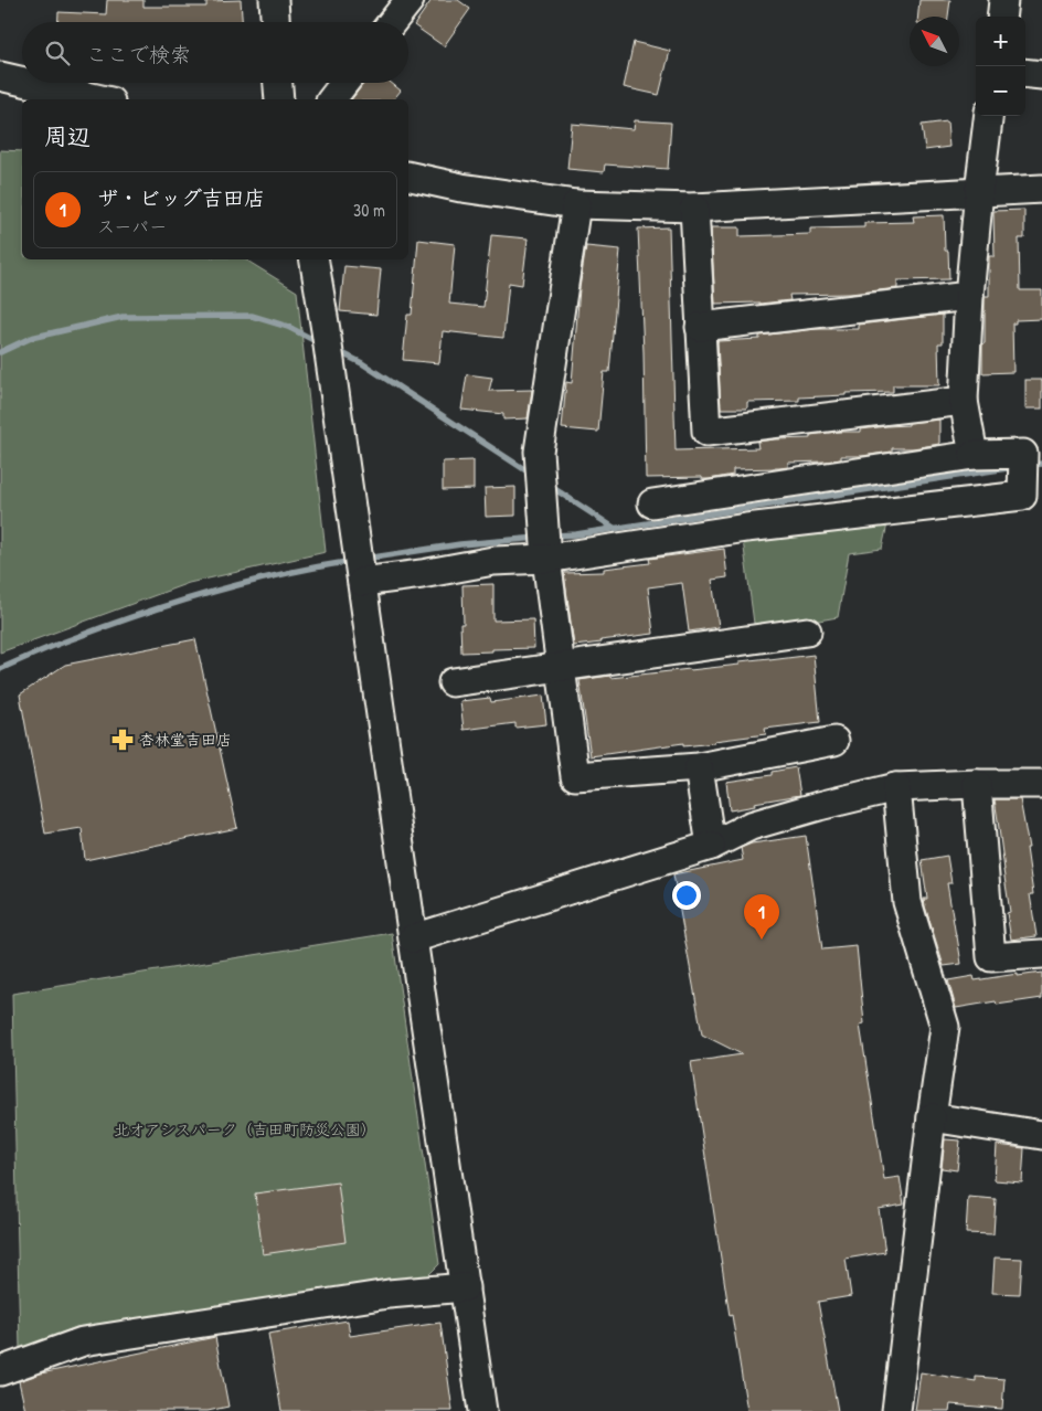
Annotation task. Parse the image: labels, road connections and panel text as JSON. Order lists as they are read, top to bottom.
{
  "parks": ["北オアシスパーク（吉田町防災公園）"],
  "places": {
    "pharmacy": ["杏林堂吉田店"]
  },
  "north": "top left",
  "page": {
    "map_buttons": ["+", "−"],
    "search": "ここで検索",
    "heading": "周辺",
    "list": [
      {
        "mark": "1",
        "name": "ザ・ビッグ吉田店",
        "note": "スーパー",
        "value": "30 m"
      }
    ],
    "pins": "1"
  }
}
